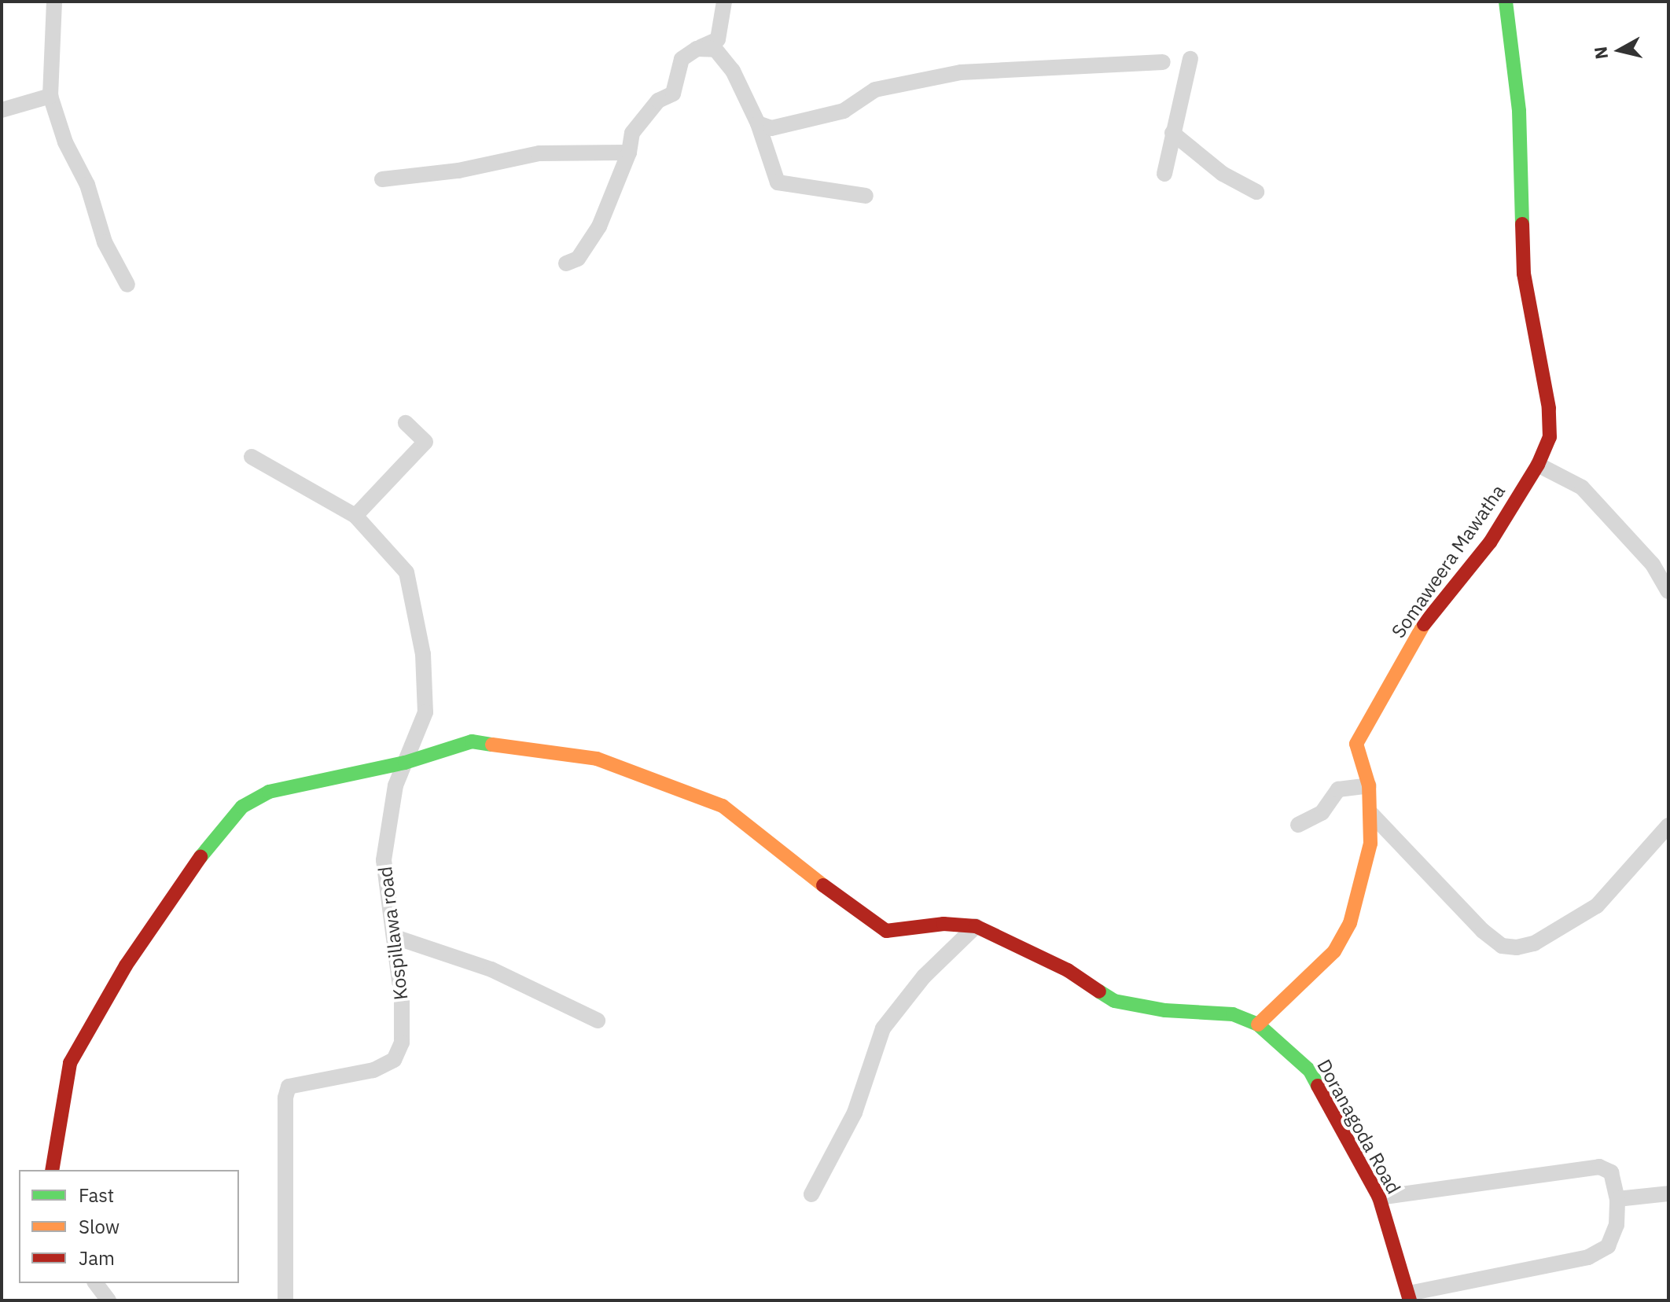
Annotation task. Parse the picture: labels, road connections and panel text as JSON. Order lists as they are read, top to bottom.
{
  "streets": {
    "street": ["Somaweera Mawatha", "Kospillawa road", "Doranagoda Road"]
  },
  "crossings": [
    ["Somaweera Mawatha", "Doranagoda Road"]
  ],
  "legend": ["Fast", "Slow", "Jam"],
  "north": "left"
}
